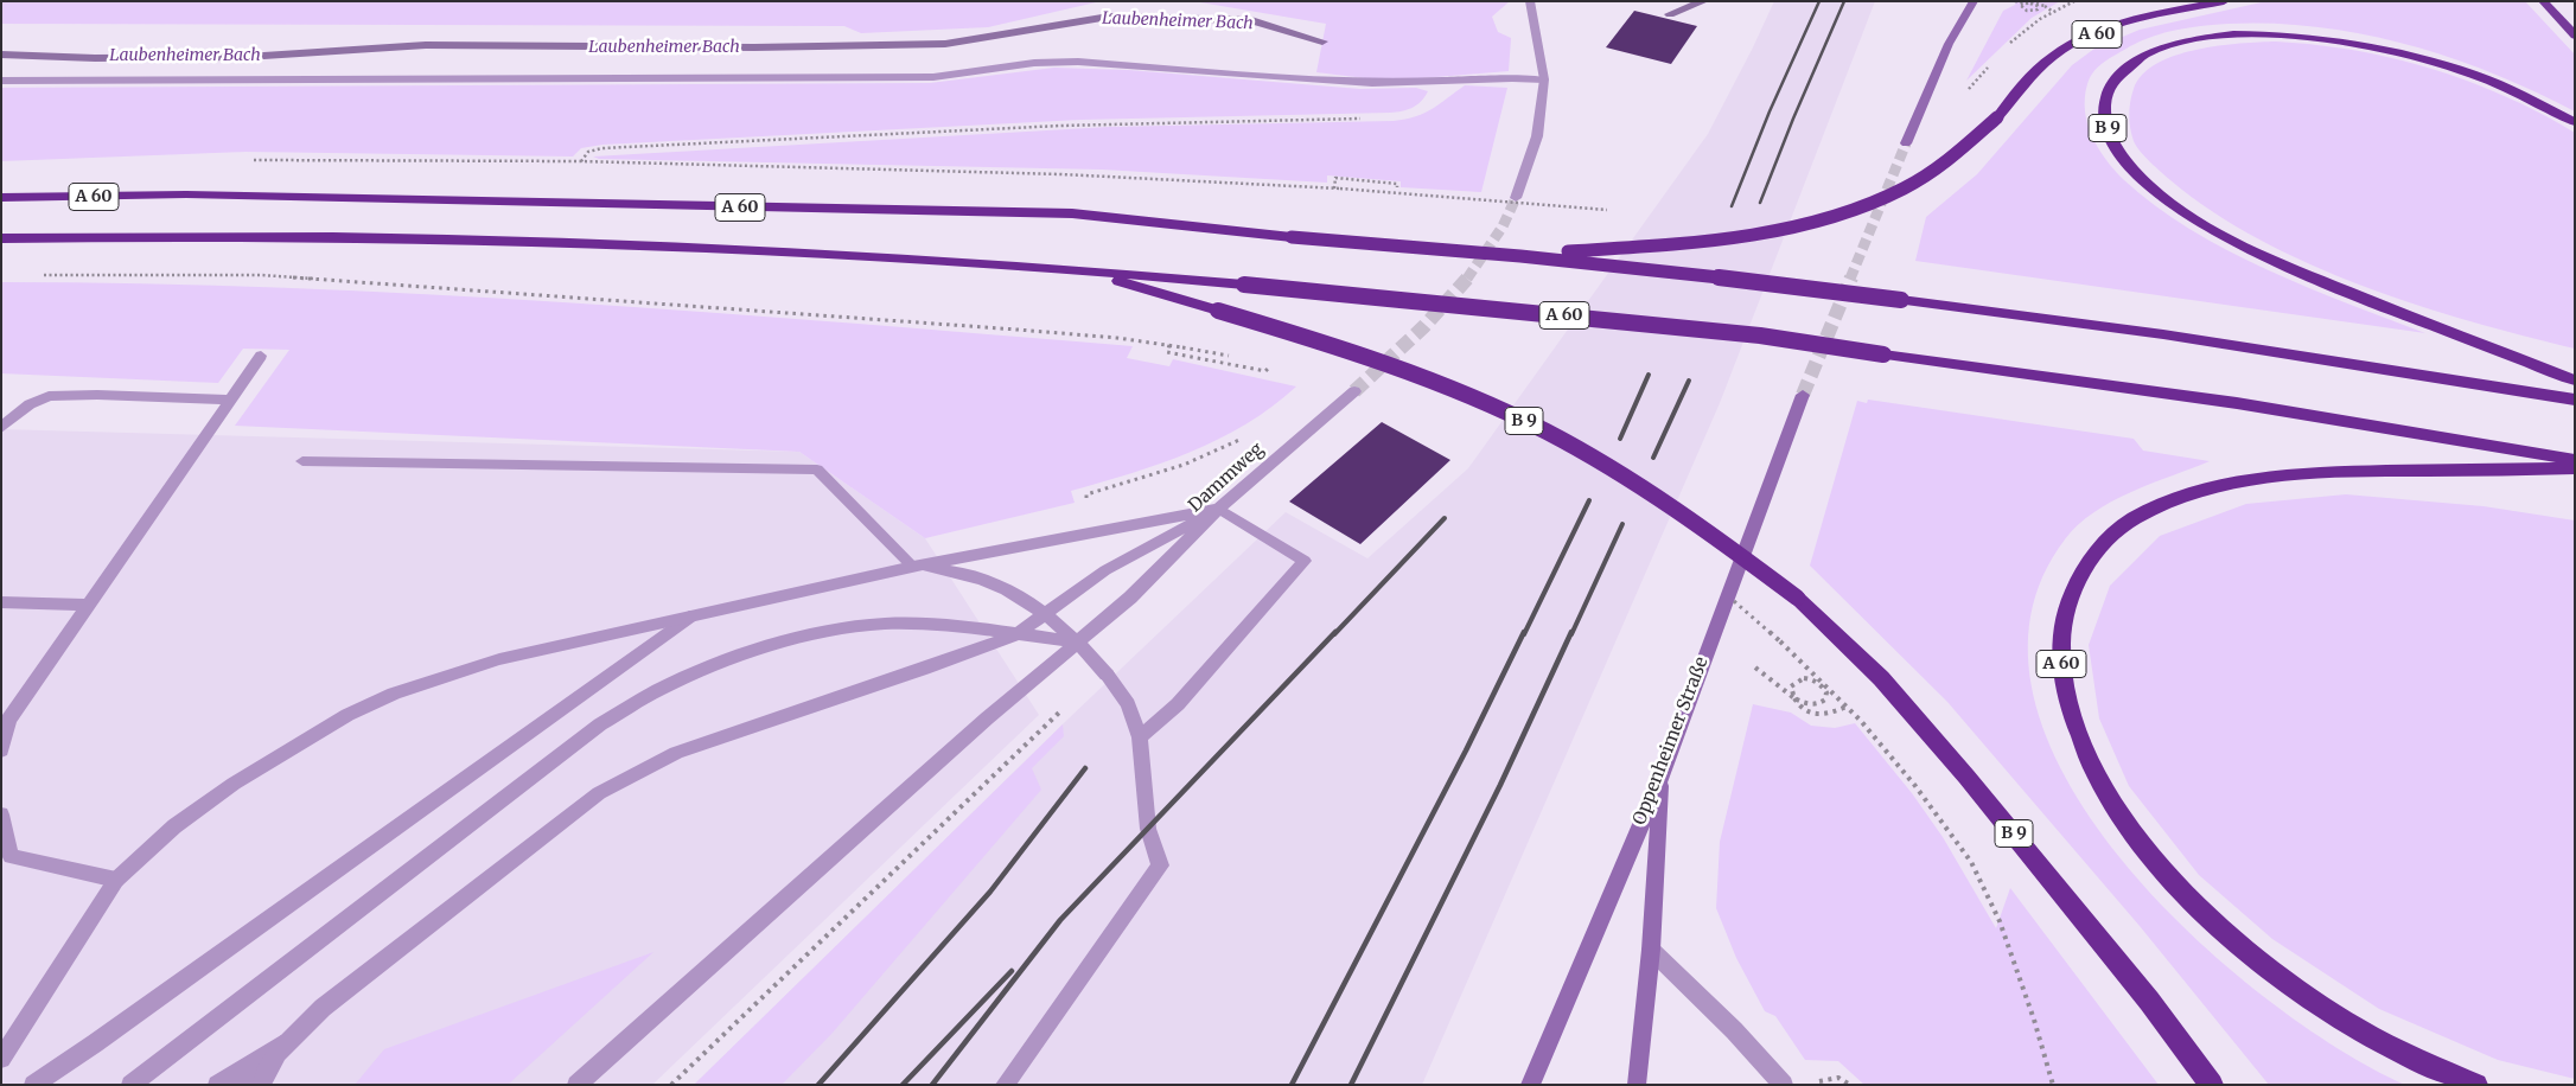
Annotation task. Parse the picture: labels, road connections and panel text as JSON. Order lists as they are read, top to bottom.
{
  "streets": {
    "highway": ["A 60", "B 9"],
    "main road": ["Oppenheimer Straße"],
    "street": ["Dammweg"]
  },
  "crossings": [
    ["A 60", "B 9"]
  ],
  "water": ["Laubenheimer Bach"]
}
